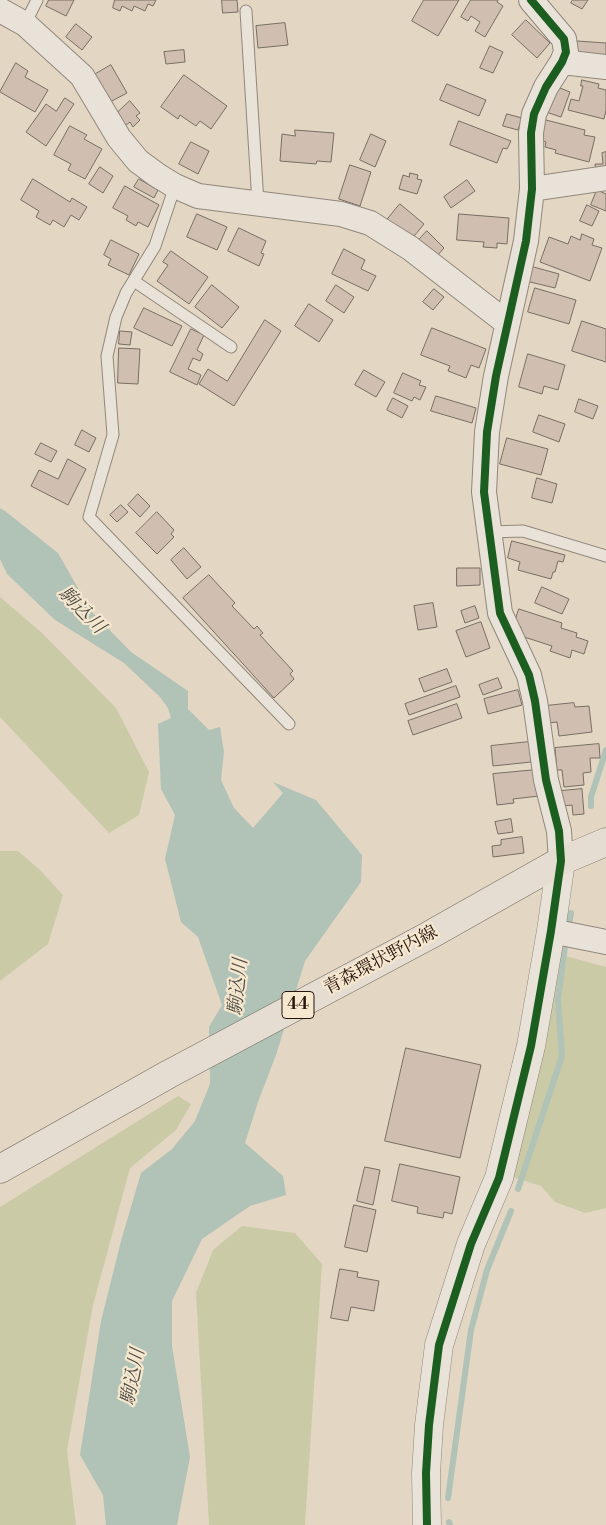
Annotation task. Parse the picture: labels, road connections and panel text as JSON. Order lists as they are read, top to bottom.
{
  "streets": {
    "main road": ["青森環状野内線", "44"]
  },
  "water": ["駒込川"]
}
